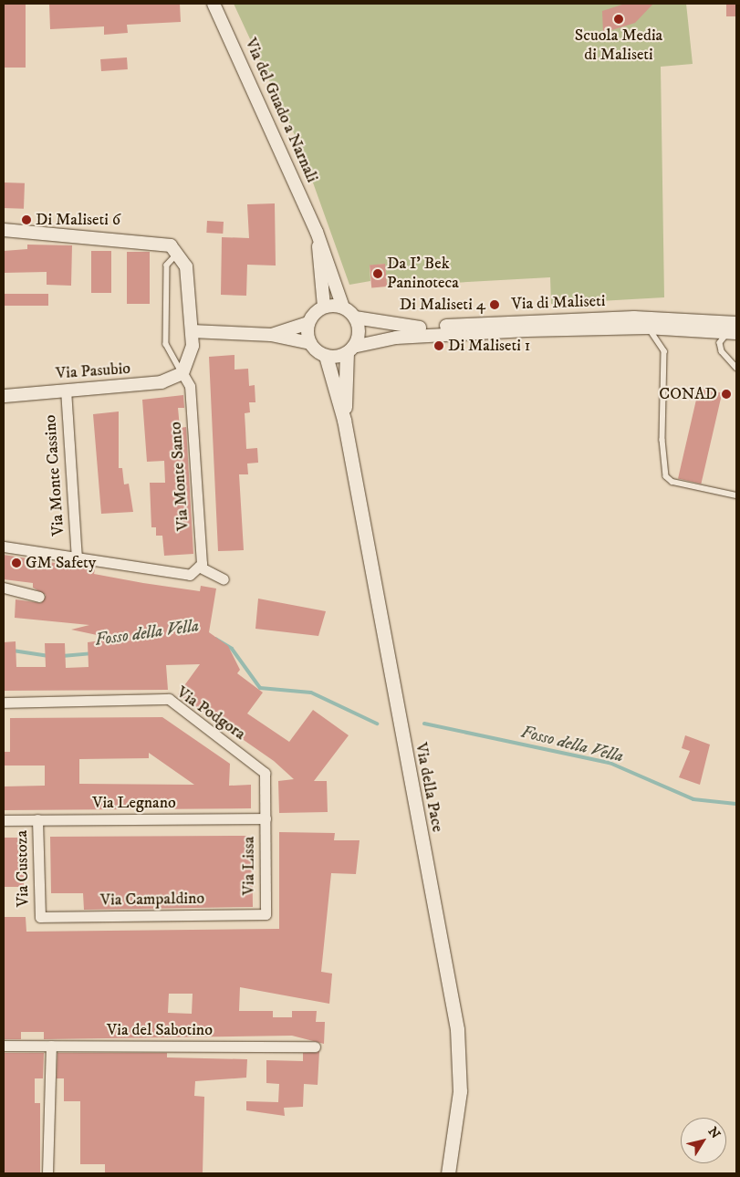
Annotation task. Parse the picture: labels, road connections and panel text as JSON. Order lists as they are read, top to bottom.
{
  "streets": {
    "main road": ["Via della Pace"],
    "street": [
      "Via del Guado a Narnali",
      "Via di Maliseti",
      "Via Pasubio",
      "Via Monte Cassino",
      "Via Monte Santo",
      "Via Podgora",
      "Via Legnano",
      "Via Lissa",
      "Via Custoza",
      "Via Campaldino",
      "Via del Sabotino"
    ]
  },
  "crossings": [
    ["Via Pasubio", "Via Monte Cassino"],
    ["Via Pasubio", "Via Monte Santo"],
    ["Via Podgora", "Via Legnano"],
    ["Via Podgora", "Via Lissa"],
    ["Via Legnano", "Via Lissa"],
    ["Via Legnano", "Via Custoza"],
    ["Via Lissa", "Via Campaldino"],
    ["Via Custoza", "Via Campaldino"]
  ],
  "water": ["Fosso della Vella"],
  "places": [
    "Scuola Media di Maliseti",
    "Di Maliseti 6",
    "Da I' Bek Paninoteca",
    "Di Maliseti 4",
    "Di Maliseti 1",
    "CONAD",
    "GM Safety"
  ],
  "north": "top right"
}
